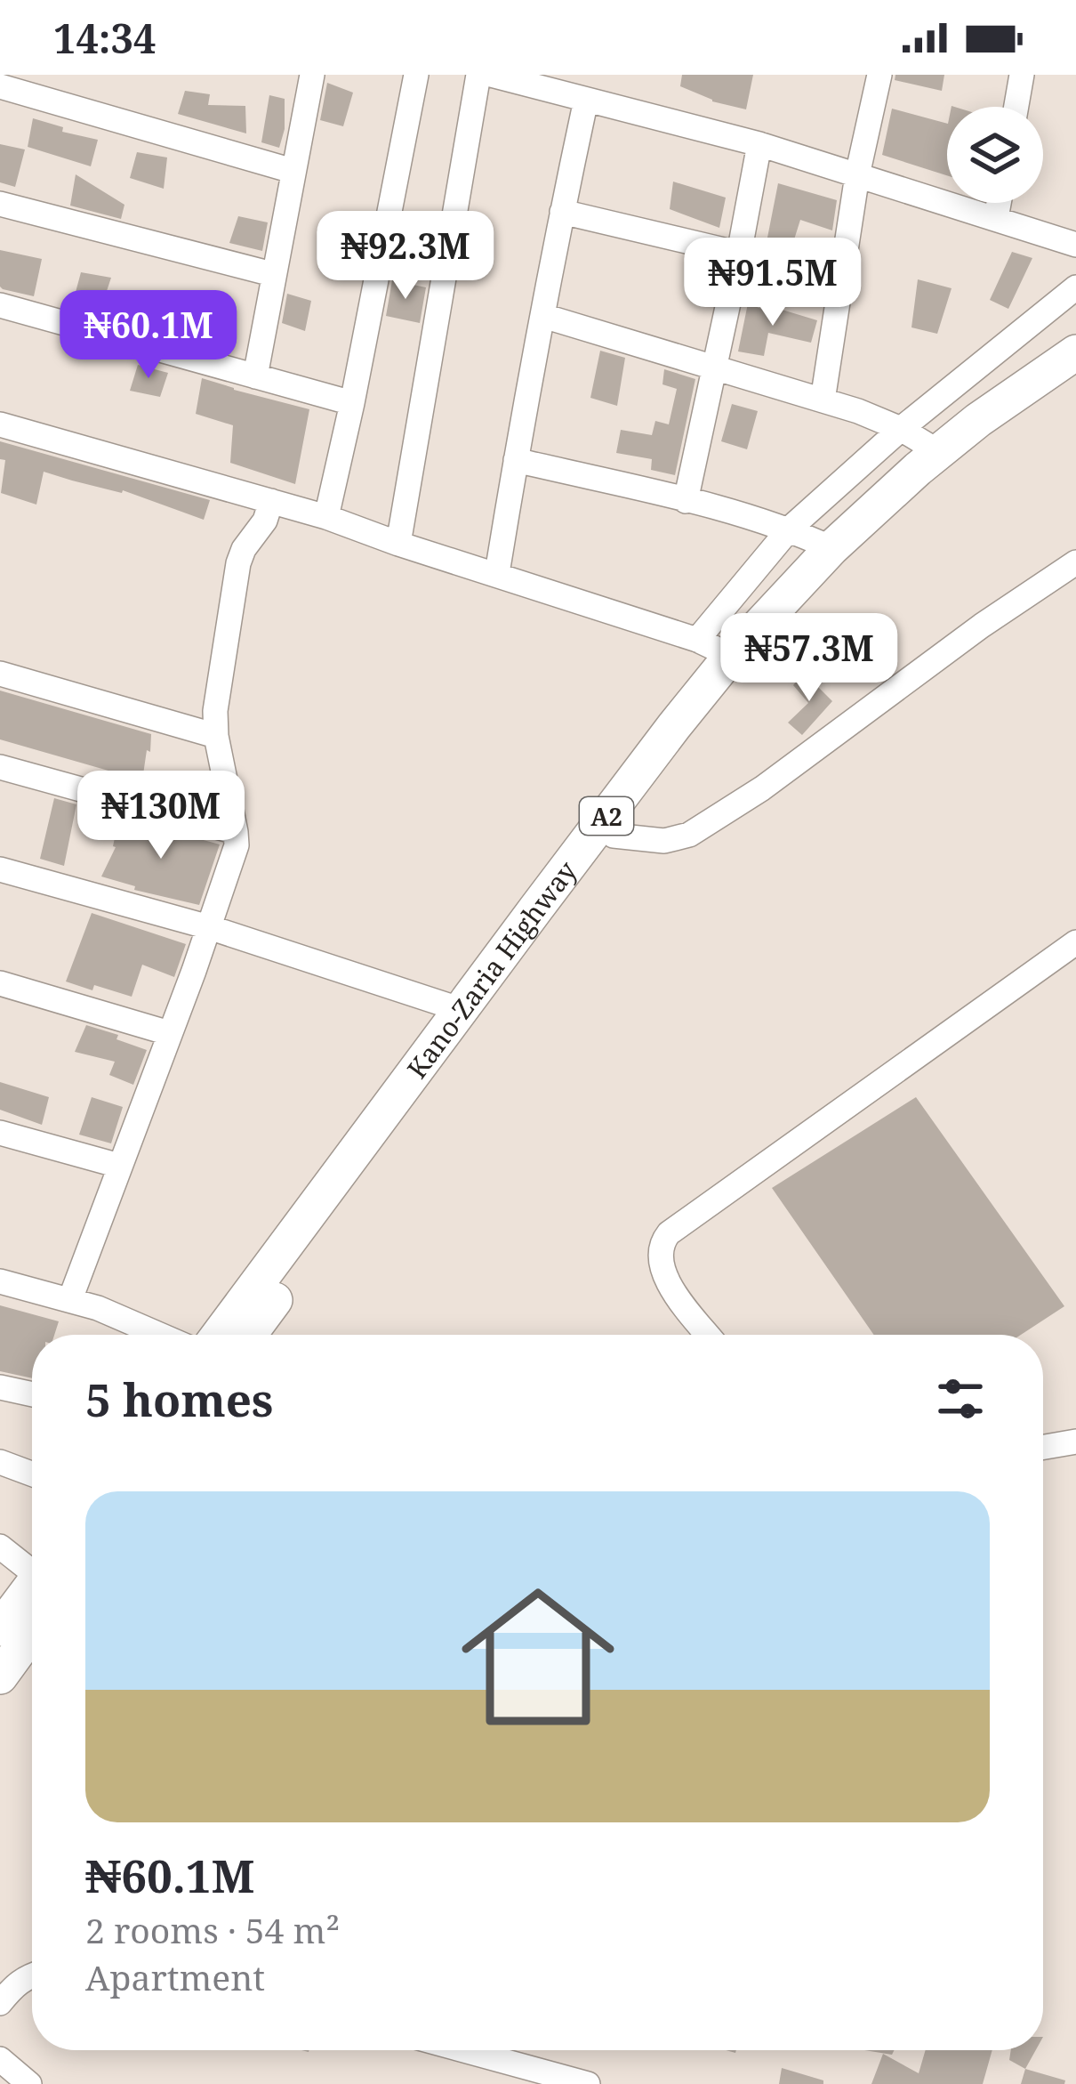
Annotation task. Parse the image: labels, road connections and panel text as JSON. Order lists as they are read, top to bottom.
{
  "streets": {
    "highway": ["A2", "Kano-Zaria Highway"]
  },
  "page": {
    "status": "14:34",
    "price": [
      "₦92.3M",
      "₦91.5M",
      "₦60.1M",
      "₦57.3M",
      "₦130M"
    ],
    "heading": "5 homes",
    "list": [
      {
        "name": "₦60.1M",
        "note": "2 rooms · 54 m² · Apartment"
      }
    ]
  }
}
